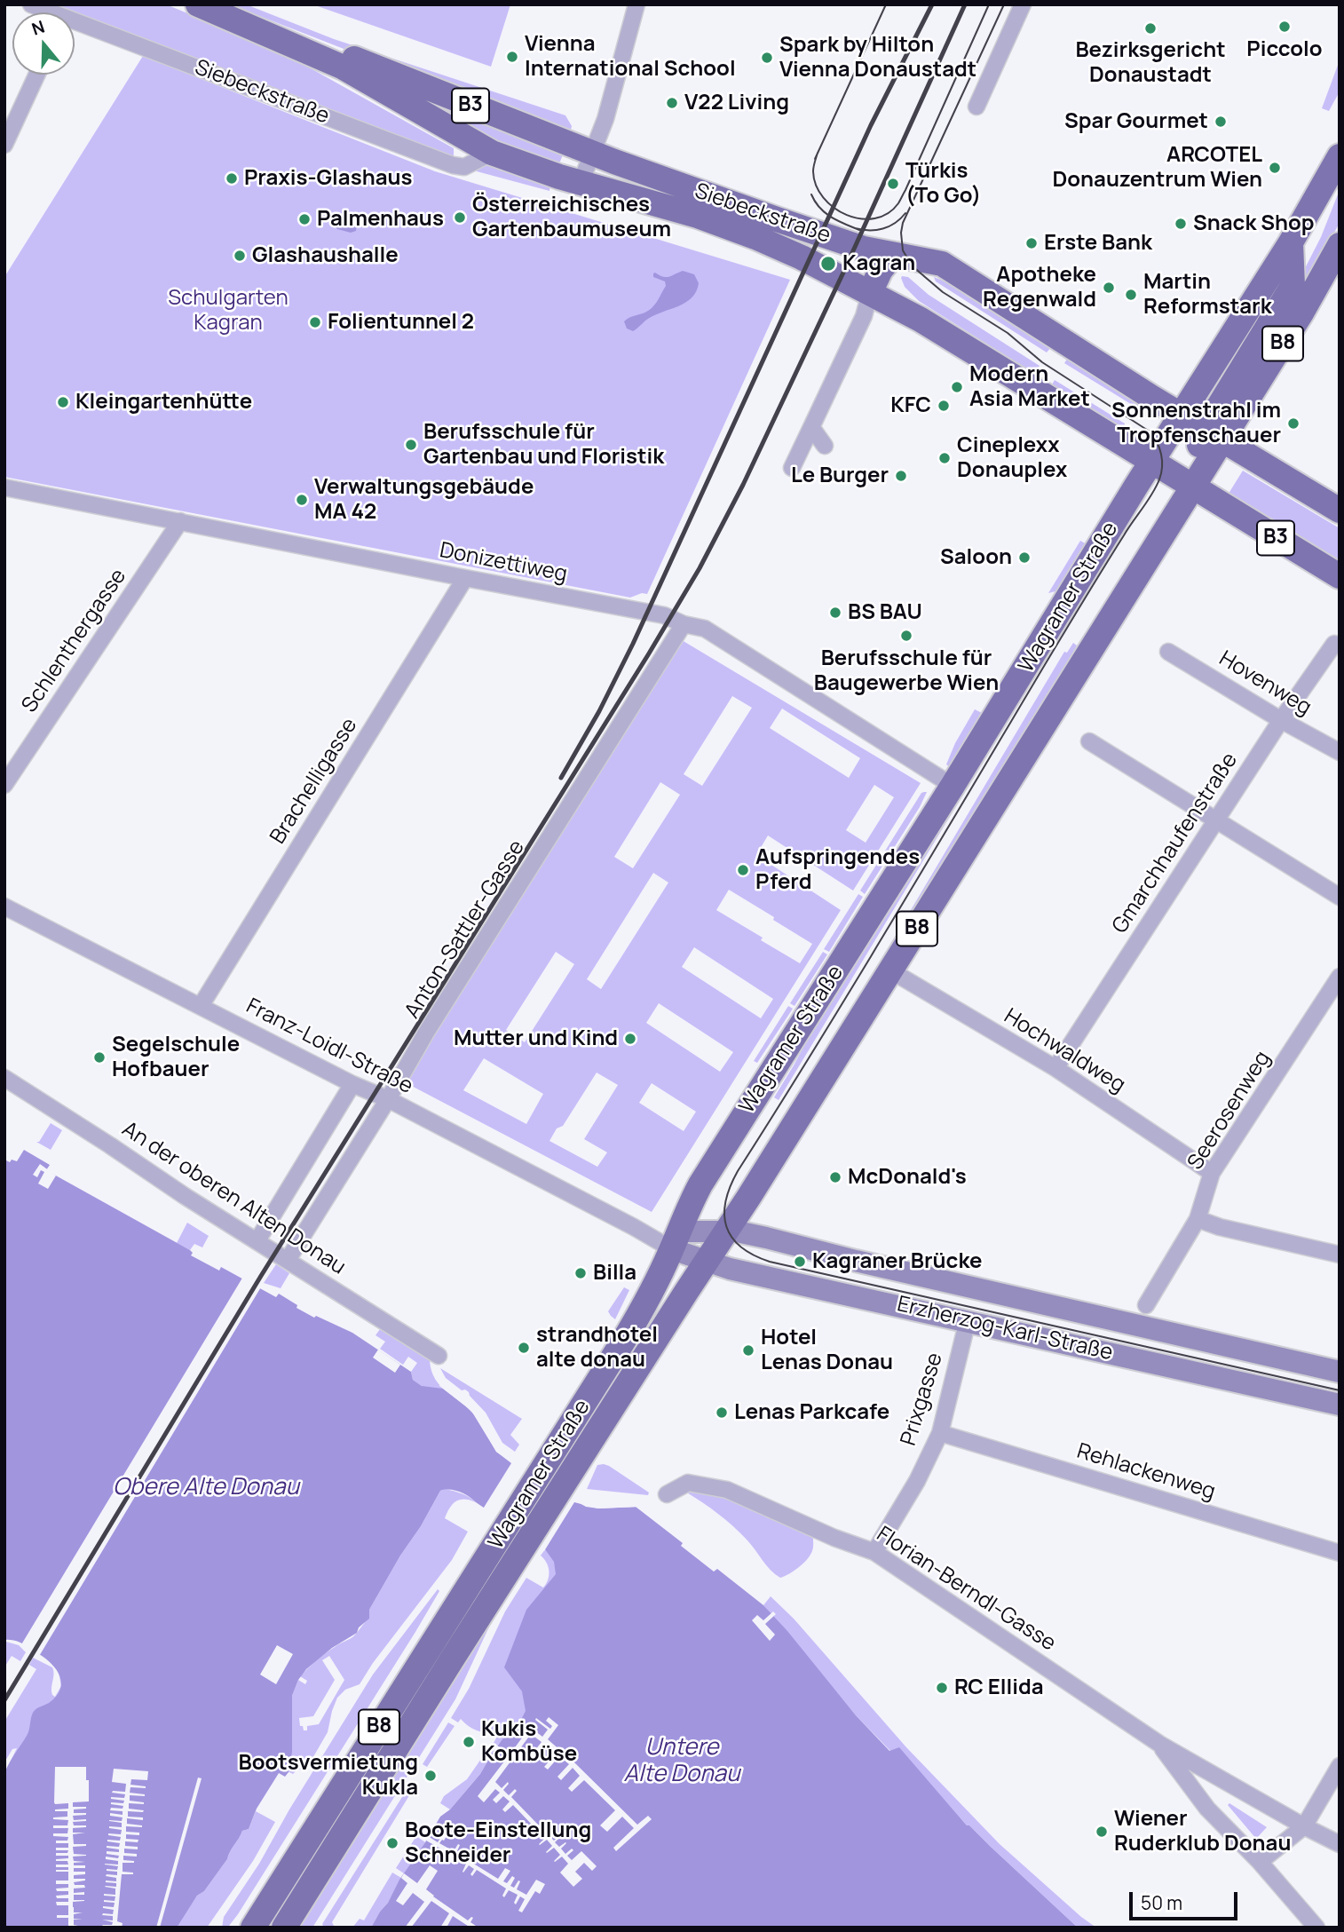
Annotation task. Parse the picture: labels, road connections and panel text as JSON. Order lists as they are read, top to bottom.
{
  "streets": {
    "main road": [
      "Siebeckstraße",
      "B3",
      "B8",
      "Wagramer Straße",
      "Erzherzog-Karl-Straße"
    ],
    "street": [
      "Donizettiweg",
      "Schlenthergasse",
      "Hovenweg",
      "Brachelligasse",
      "Gmarchhaufenstraße",
      "Anton-Sattler-Gasse",
      "Franz-Loidl-Straße",
      "Hochwaldweg",
      "Seerosenweg",
      "An der oberen Alten Donau",
      "Prixgasse",
      "Rehlackenweg",
      "Florian-Berndl-Gasse"
    ]
  },
  "crossings": [
    ["Siebeckstraße", "B3"],
    ["Siebeckstraße", "Wagramer Straße"],
    ["B3", "Wagramer Straße"],
    ["Donizettiweg", "Wagramer Straße"],
    ["Donizettiweg", "Schlenthergasse"],
    ["Donizettiweg", "Brachelligasse"],
    ["Donizettiweg", "Anton-Sattler-Gasse"],
    ["Wagramer Straße", "Franz-Loidl-Straße"],
    ["Wagramer Straße", "Hochwaldweg"],
    ["Wagramer Straße", "Erzherzog-Karl-Straße"],
    ["Hovenweg", "Gmarchhaufenstraße"],
    ["Brachelligasse", "Franz-Loidl-Straße"],
    ["Gmarchhaufenstraße", "Hochwaldweg"],
    ["Anton-Sattler-Gasse", "Franz-Loidl-Straße"],
    ["Anton-Sattler-Gasse", "An der oberen Alten Donau"],
    ["Franz-Loidl-Straße", "Erzherzog-Karl-Straße"],
    ["Hochwaldweg", "Seerosenweg"],
    ["Erzherzog-Karl-Straße", "Prixgasse"],
    ["Prixgasse", "Rehlackenweg"],
    ["Prixgasse", "Florian-Berndl-Gasse"]
  ],
  "water": ["Obere Alte Donau", "Untere Alte Donau"],
  "parks": ["Schulgarten Kagran"],
  "places": [
    "Piccolo",
    "Bezirksgericht Donaustadt",
    "Vienna International School",
    "Spark by Hilton Vienna Donaustadt",
    "V22 Living",
    "Spar Gourmet",
    "ARCOTEL Donauzentrum Wien",
    "Praxis-Glashaus",
    "Türkis (To Go)",
    "Österreichisches Gartenbaumuseum",
    "Palmenhaus",
    "Snack Shop",
    "Erste Bank",
    "Glashaushalle",
    "Kagran",
    "Apotheke Regenwald",
    "Martin Reformstark",
    "Folientunnel 2",
    "Modern Asia Market",
    "Kleingartenhütte",
    "KFC",
    "Sonnenstrahl im Tropfenschauer",
    "Berufsschule für Gartenbau und Floristik",
    "Cineplexx Donauplex",
    "Le Burger",
    "Verwaltungsgebäude MA 42",
    "Saloon",
    "BS BAU",
    "Berufsschule für Baugewerbe Wien",
    "Aufspringendes Pferd",
    "Mutter und Kind",
    "Segelschule Hofbauer",
    "McDonald's",
    "Kagraner Brücke",
    "Billa",
    "strandhotel alte donau",
    "Hotel Lenas Donau",
    "Lenas Parkcafe",
    "RC Ellida",
    "Kukis Kombüse",
    "Bootsvermietung Kukla",
    "Wiener Ruderklub Donau",
    "Boote-Einstellung Schneider"
  ],
  "scale_bar": "50 m",
  "north": "top"
}
